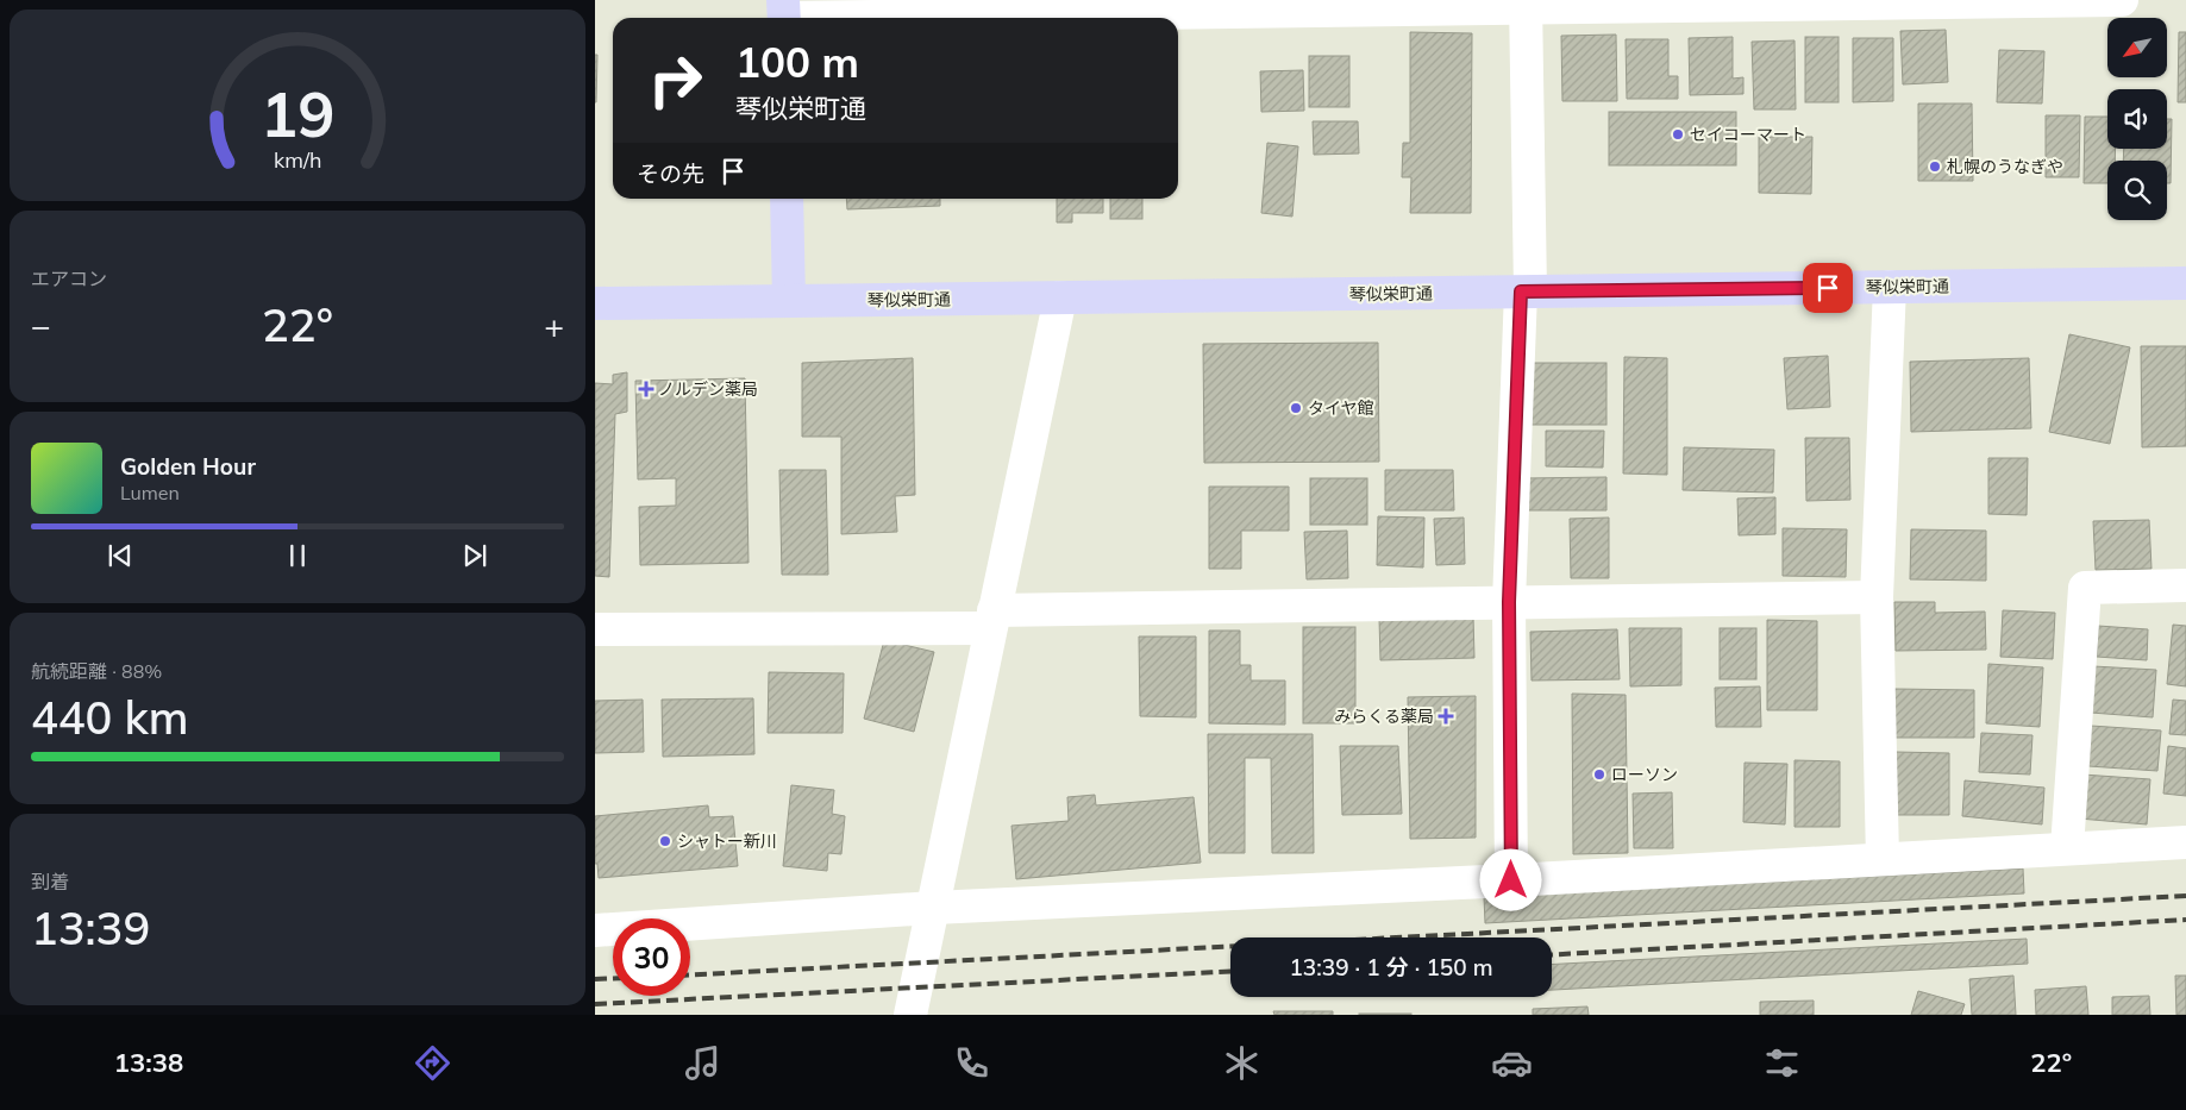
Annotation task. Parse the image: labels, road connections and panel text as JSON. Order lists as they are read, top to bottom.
{
  "streets": {
    "main road": ["琴似栄町通"]
  },
  "places": {
    "other": [
      "セイコーマート",
      "札幌のうなぎや",
      "タイヤ館",
      "ローソン",
      "シャトー新川"
    ],
    "health": ["ノルデン薬局", "みらくる薬局"]
  },
  "north": "bottom left",
  "page": {
    "turn": ["100 m", "琴似栄町通"],
    "then": "その先",
    "tile": [
      "エアコン",
      ["航続距離 · 88%", "440 km"],
      ["到着", "13:39"]
    ],
    "heat": ["−", "22°", "+"],
    "song": ["Golden Hour", "Lumen"],
    "limit": "30",
    "trip": "13:39 · 1 分 · 150 m",
    "tabs": ["13:38", "22°"],
    "gauge": ["19", "km/h"]
  }
}
